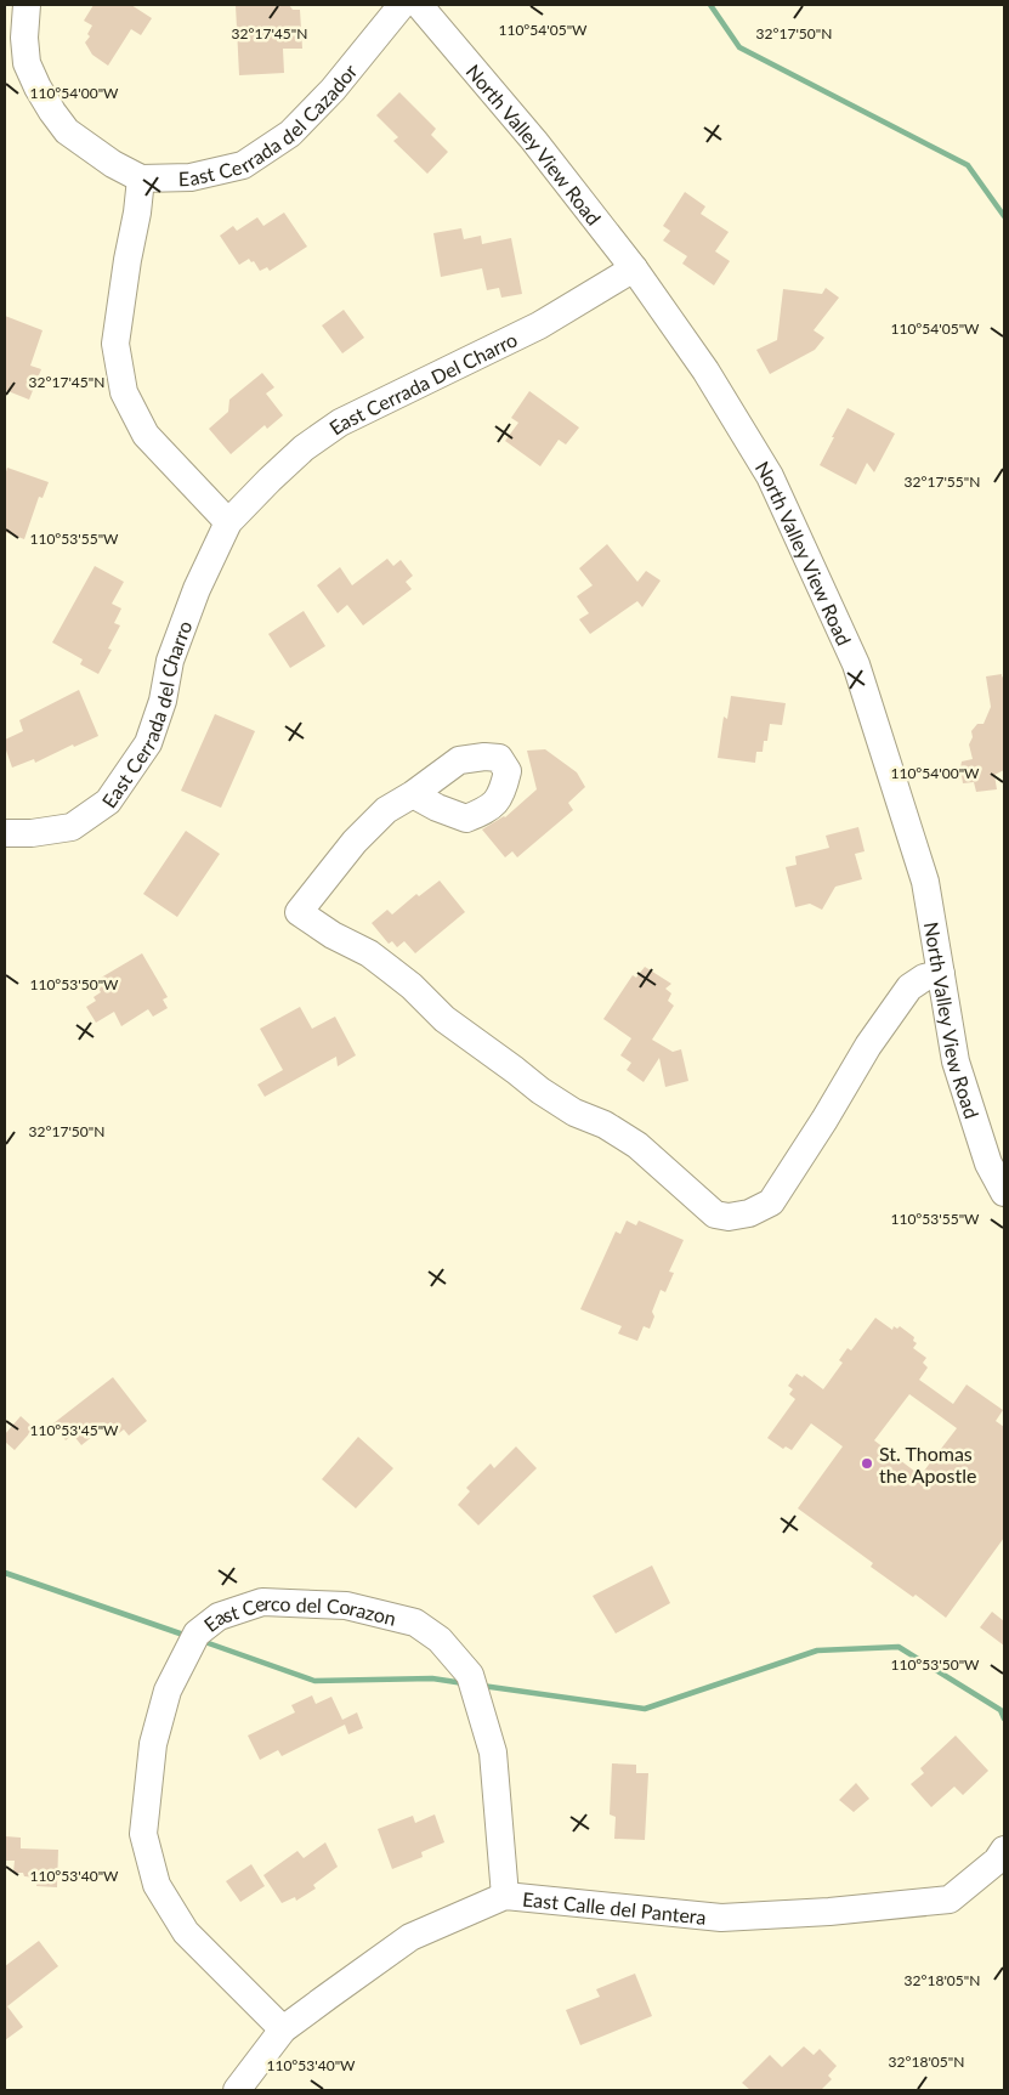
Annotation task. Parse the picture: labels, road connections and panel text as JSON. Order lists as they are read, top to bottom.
{
  "streets": {
    "street": [
      "East Cerrada del Cazador",
      "North Valley View Road",
      "East Cerrada Del Charro",
      "East Cerrada del Charro",
      "East Cerco del Corazon",
      "East Calle del Pantera"
    ]
  },
  "crossings": [
    ["North Valley View Road", "East Cerrada Del Charro"],
    ["East Cerrada Del Charro", "East Cerrada del Charro"],
    ["East Cerco del Corazon", "East Calle del Pantera"]
  ],
  "places": ["St. Thomas the Apostle"],
  "coordinates": [
    "110°54'05\"W",
    "32°17'45\"N",
    "32°17'50\"N",
    "110°54'00\"W",
    "32°17'55\"N",
    "110°53'55\"W",
    "110°53'50\"W",
    "110°53'45\"W",
    "110°53'40\"W",
    "32°18'05\"N"
  ]
}
